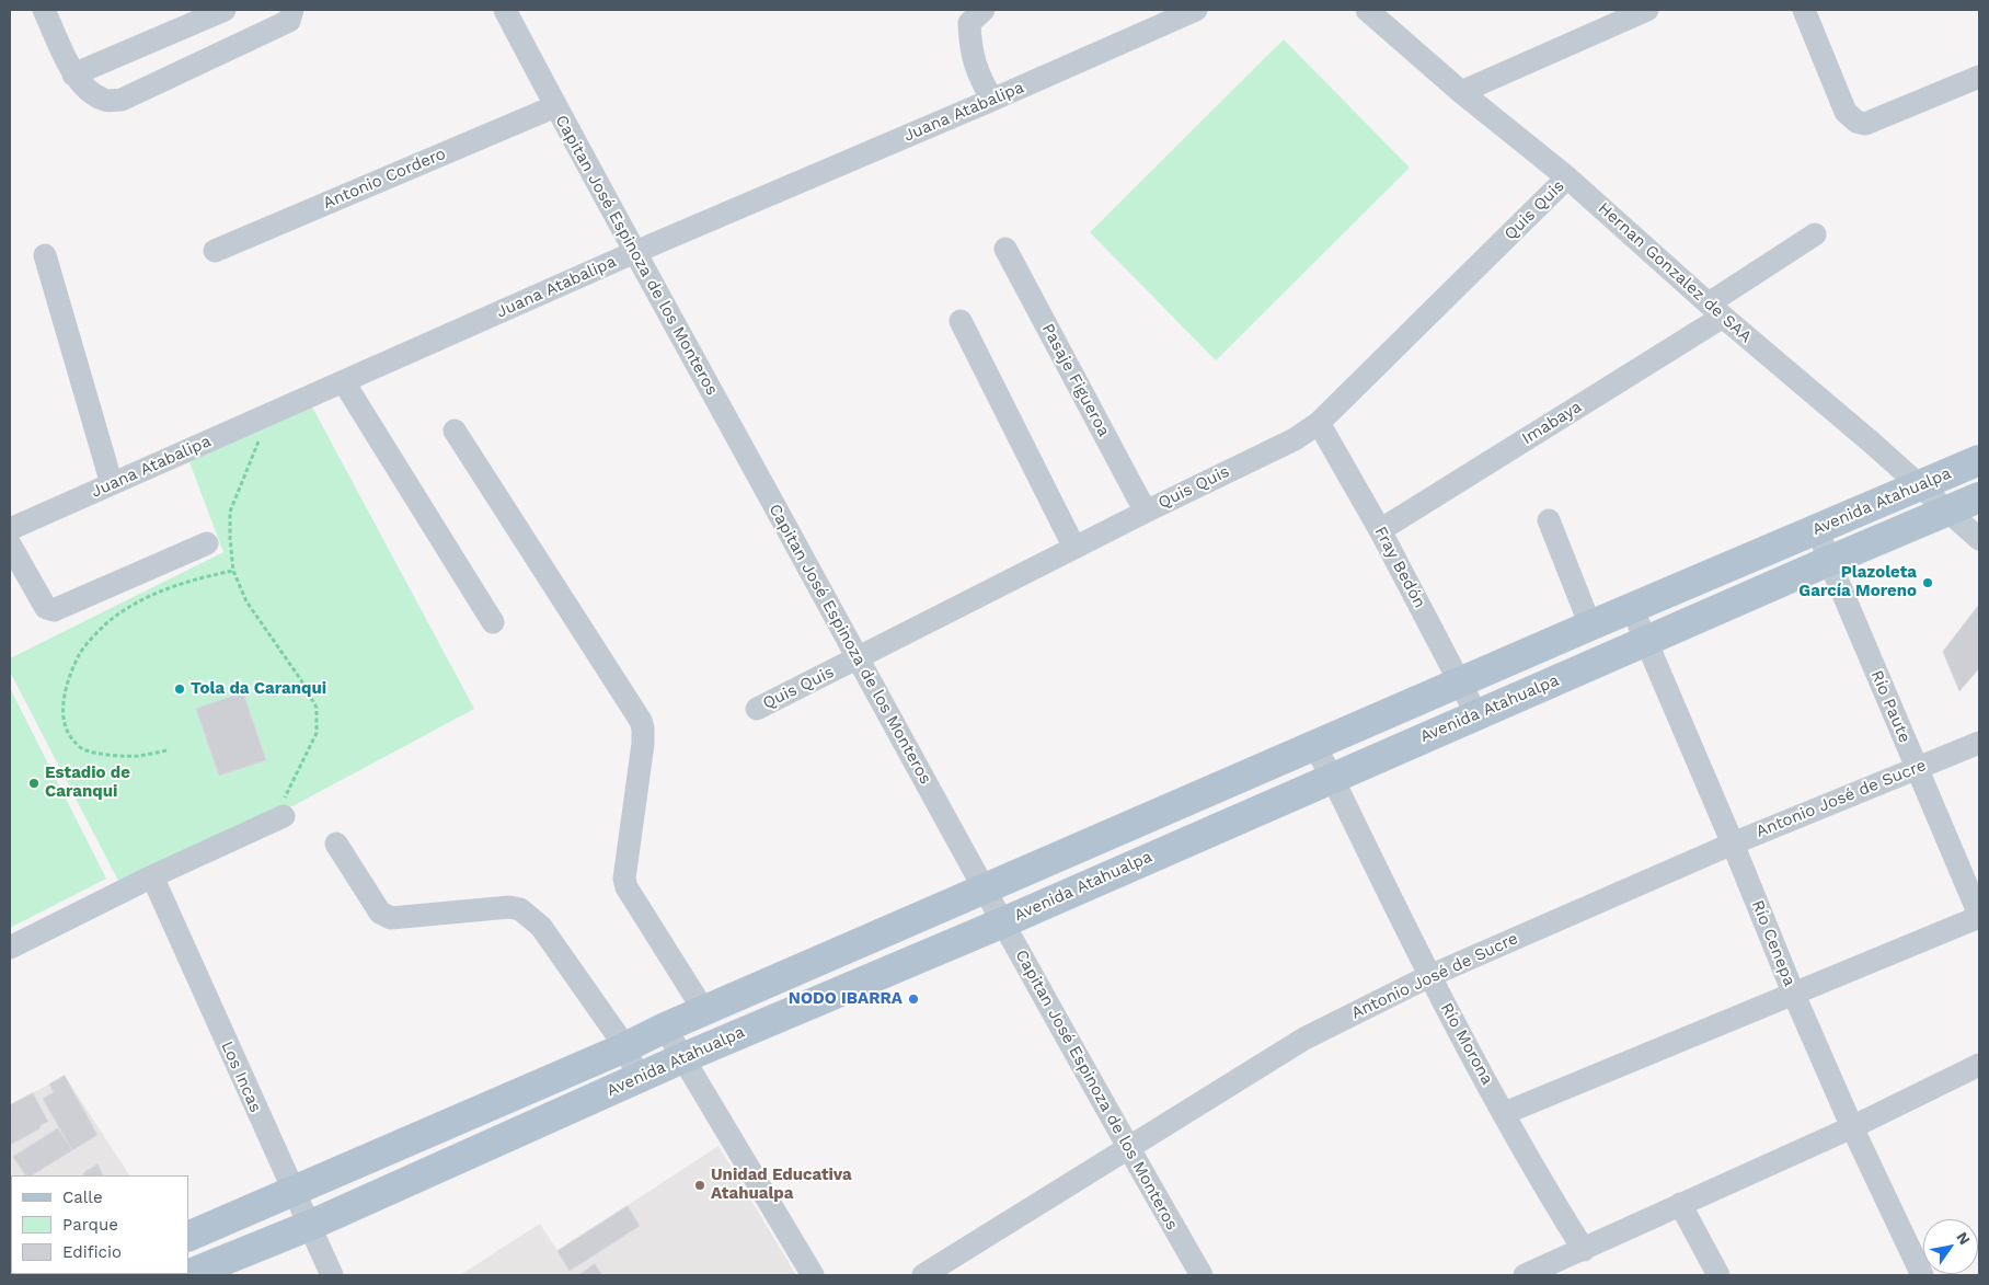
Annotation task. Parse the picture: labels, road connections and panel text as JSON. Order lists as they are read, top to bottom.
{
  "streets": {
    "main road": ["Avenida Atahualpa"],
    "street": [
      "Juana Atabalipa",
      "Antonio Cordero",
      "Quis Quis",
      "Capitan José Espinoza de los Monteros",
      "Hernan Gonzalez de SAA",
      "Pasaje Figueroa",
      "Imabaya",
      "Fray Bedón",
      "Río Paute",
      "Antonio José de Sucre",
      "Río Cenepa",
      "Río Morona",
      "Los Incas"
    ]
  },
  "crossings": [
    ["Juana Atabalipa", "Capitan José Espinoza de los Monteros"],
    ["Antonio Cordero", "Capitan José Espinoza de los Monteros"],
    ["Quis Quis", "Capitan José Espinoza de los Monteros"],
    ["Quis Quis", "Hernan Gonzalez de SAA"],
    ["Quis Quis", "Pasaje Figueroa"],
    ["Quis Quis", "Fray Bedón"],
    ["Capitan José Espinoza de los Monteros", "Avenida Atahualpa"],
    ["Capitan José Espinoza de los Monteros", "Antonio José de Sucre"],
    ["Hernan Gonzalez de SAA", "Imabaya"],
    ["Hernan Gonzalez de SAA", "Avenida Atahualpa"],
    ["Imabaya", "Fray Bedón"],
    ["Avenida Atahualpa", "Fray Bedón"],
    ["Avenida Atahualpa", "Río Paute"],
    ["Avenida Atahualpa", "Río Cenepa"],
    ["Avenida Atahualpa", "Río Morona"],
    ["Avenida Atahualpa", "Los Incas"],
    ["Río Paute", "Antonio José de Sucre"],
    ["Antonio José de Sucre", "Río Cenepa"],
    ["Antonio José de Sucre", "Río Morona"]
  ],
  "places": [
    "Plazoleta García Moreno",
    "Tola da Caranqui",
    "Estadio de Caranqui",
    "NODO IBARRA",
    "Unidad Educativa Atahualpa"
  ],
  "legend": ["Calle", "Parque", "Edificio"],
  "north": "top right"
}
